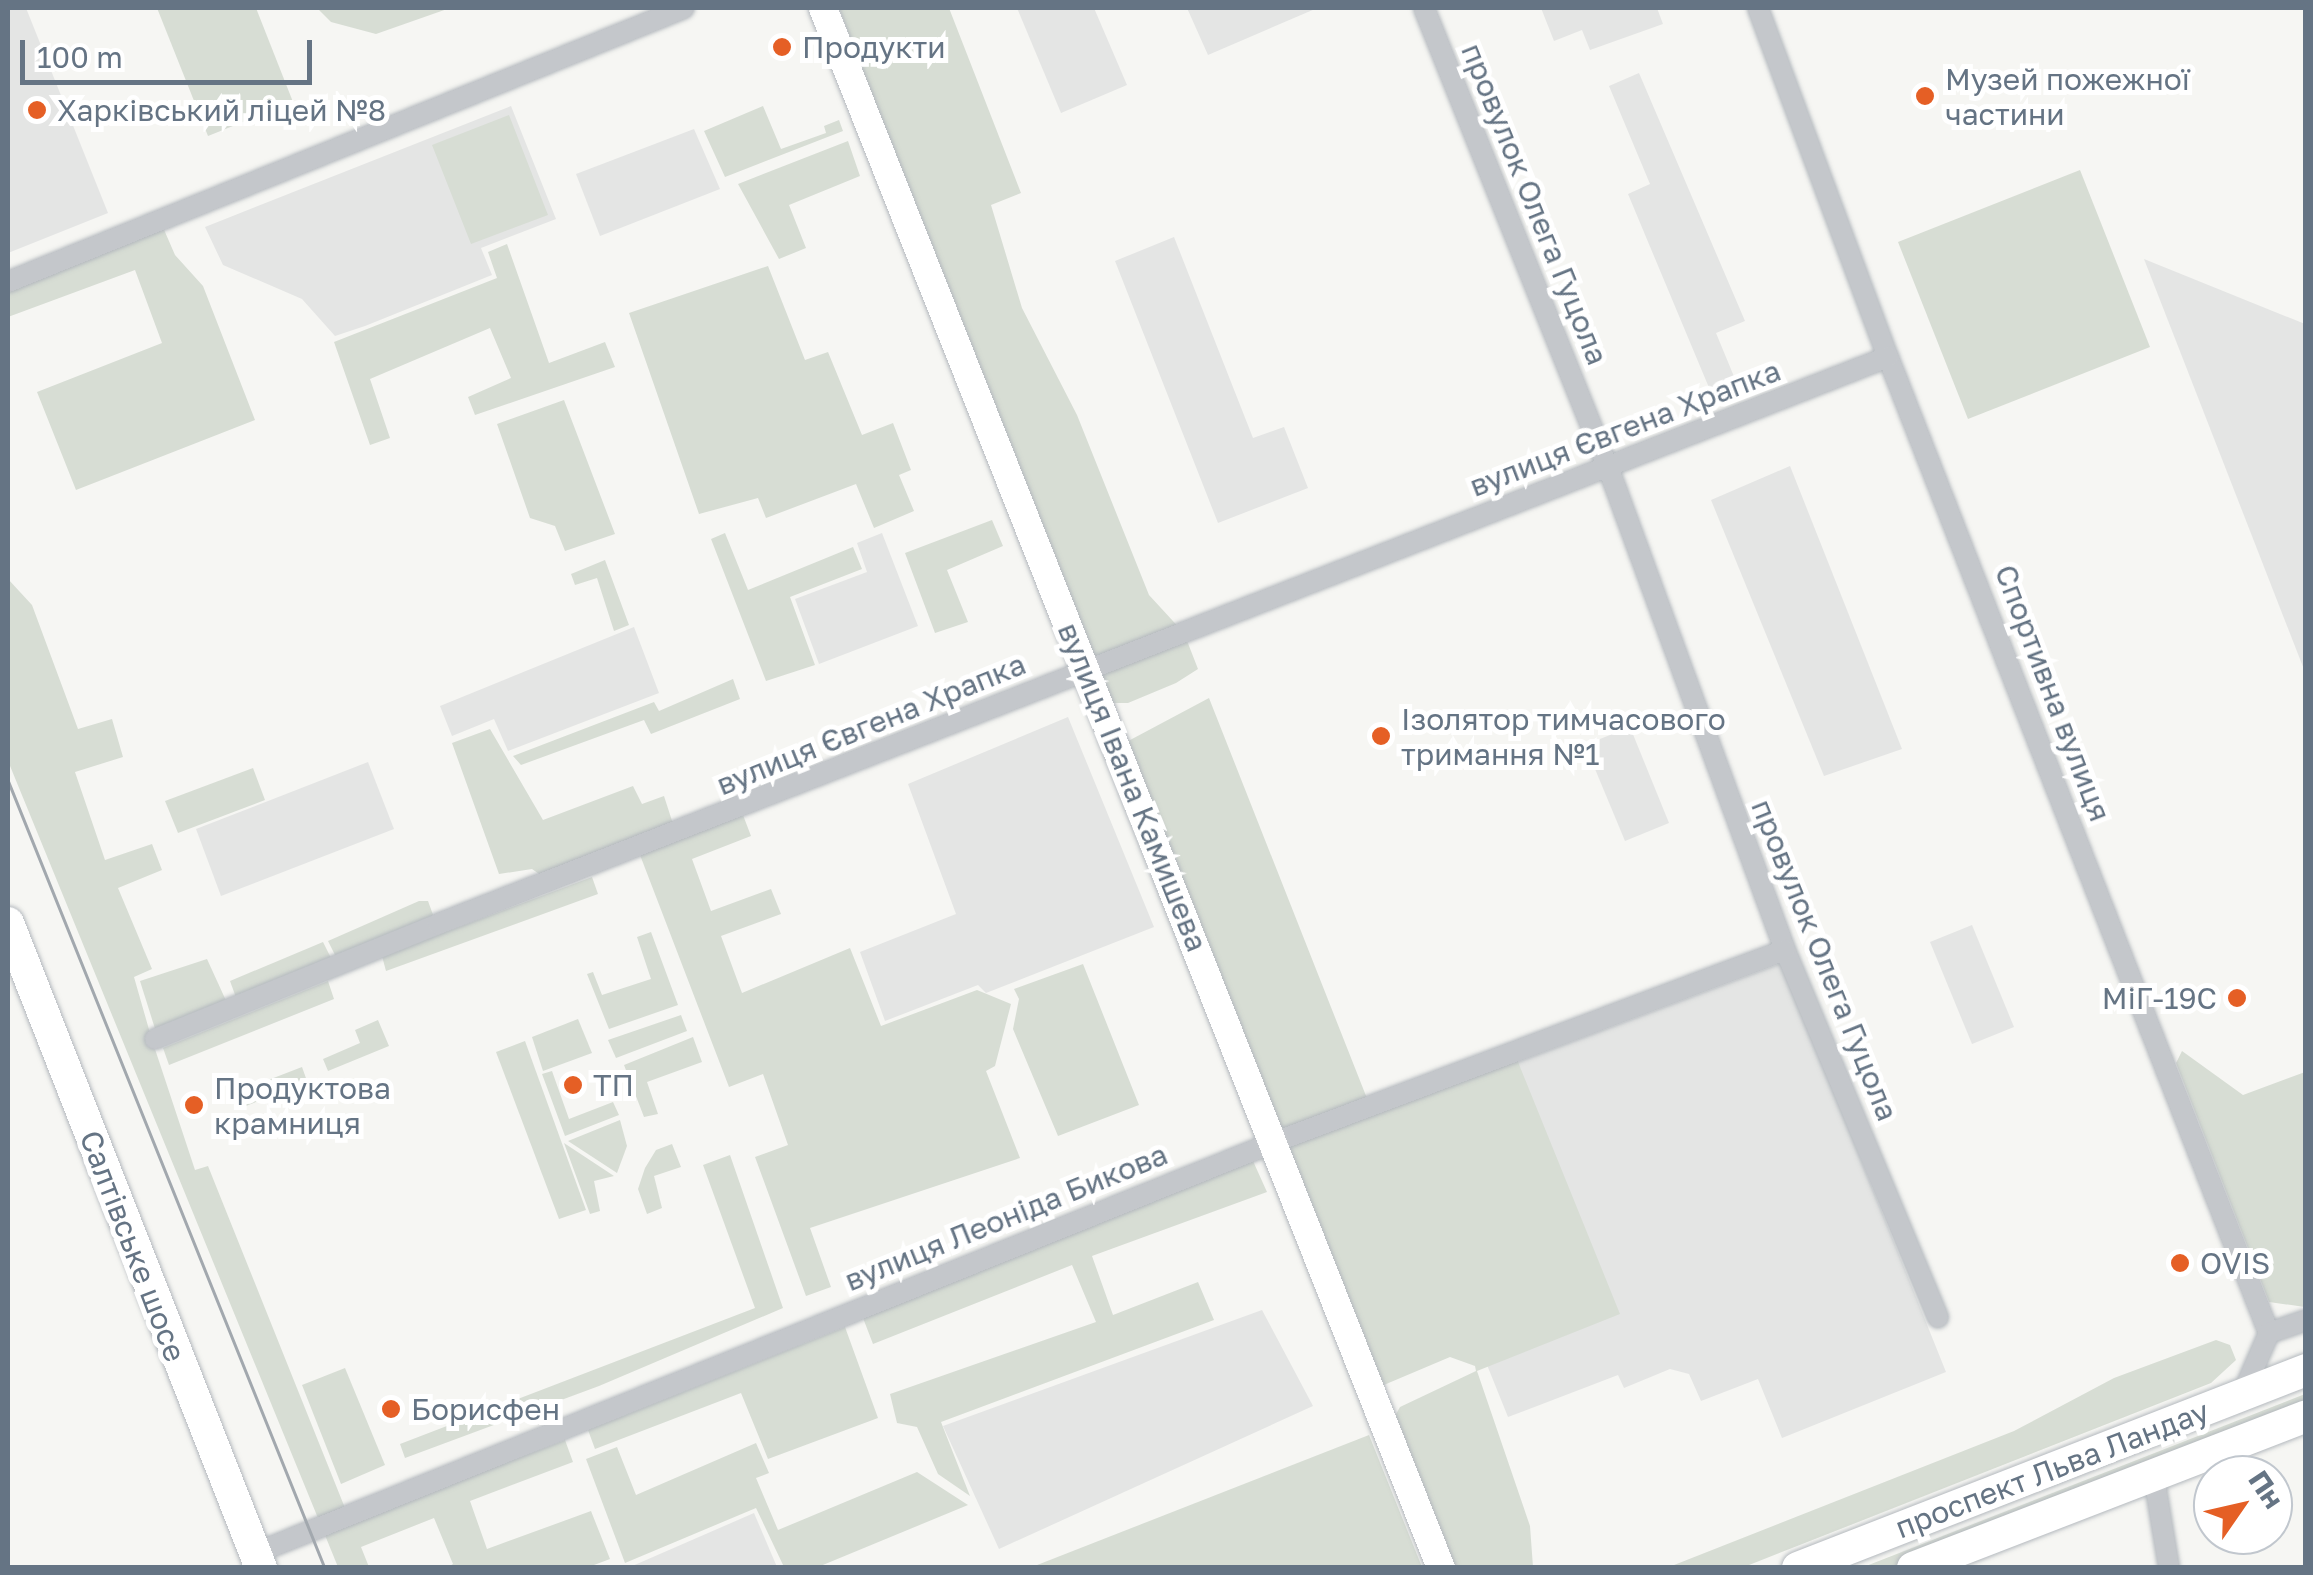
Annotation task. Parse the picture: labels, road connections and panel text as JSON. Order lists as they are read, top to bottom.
{
  "streets": {
    "main road": ["Салтівське шосе", "проспект Льва Ландау"],
    "street": [
      "провулок Олега Гуцола",
      "вулиця Євгена Храпка",
      "Спортивна вулиця",
      "вулиця Івана Камишева",
      "вулиця Леоніда Бикова"
    ]
  },
  "crossings": [
    ["провулок Олега Гуцола", "вулиця Євгена Храпка"],
    ["провулок Олега Гуцола", "вулиця Леоніда Бикова"],
    ["вулиця Євгена Храпка", "Спортивна вулиця"],
    ["вулиця Євгена Храпка", "вулиця Івана Камишева"],
    ["вулиця Івана Камишева", "вулиця Леоніда Бикова"],
    ["вулиця Леоніда Бикова", "Салтівське шосе"]
  ],
  "places": [
    "Продукти",
    "Музей пожежної частини",
    "Харківський ліцей №8",
    "Ізолятор тимчасового тримання №1",
    "МіГ-19С",
    "ТП",
    "Продуктова крамниця",
    "OVIS",
    "Борисфен"
  ],
  "scale_bar": "100 m",
  "north": "top right"
}
